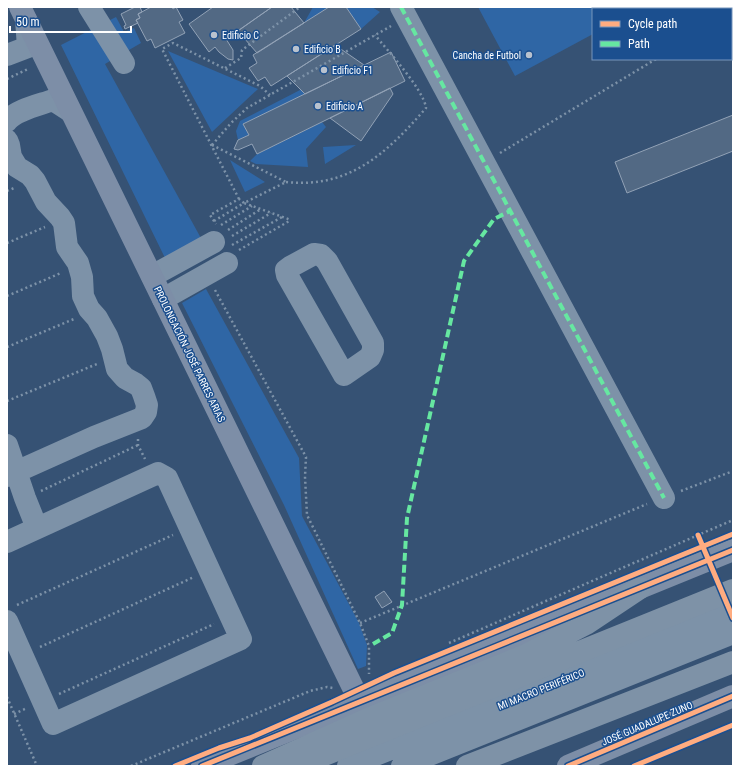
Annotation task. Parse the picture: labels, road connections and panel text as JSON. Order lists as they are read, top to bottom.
{
  "streets": {
    "main road": ["PROLONGACIÓN JOSÉ PARRES ARIAS", "JOSÉ GUADALUPE ZUNO"],
    "street": ["MI MACRO PERIFÉRICO"]
  },
  "places": [
    "Edificio C",
    "Edificio B",
    "Cancha de Futbol",
    "Edificio F1",
    "Edificio A"
  ],
  "legend": ["Cycle path", "Path"],
  "scale_bar": "50 m"
}
